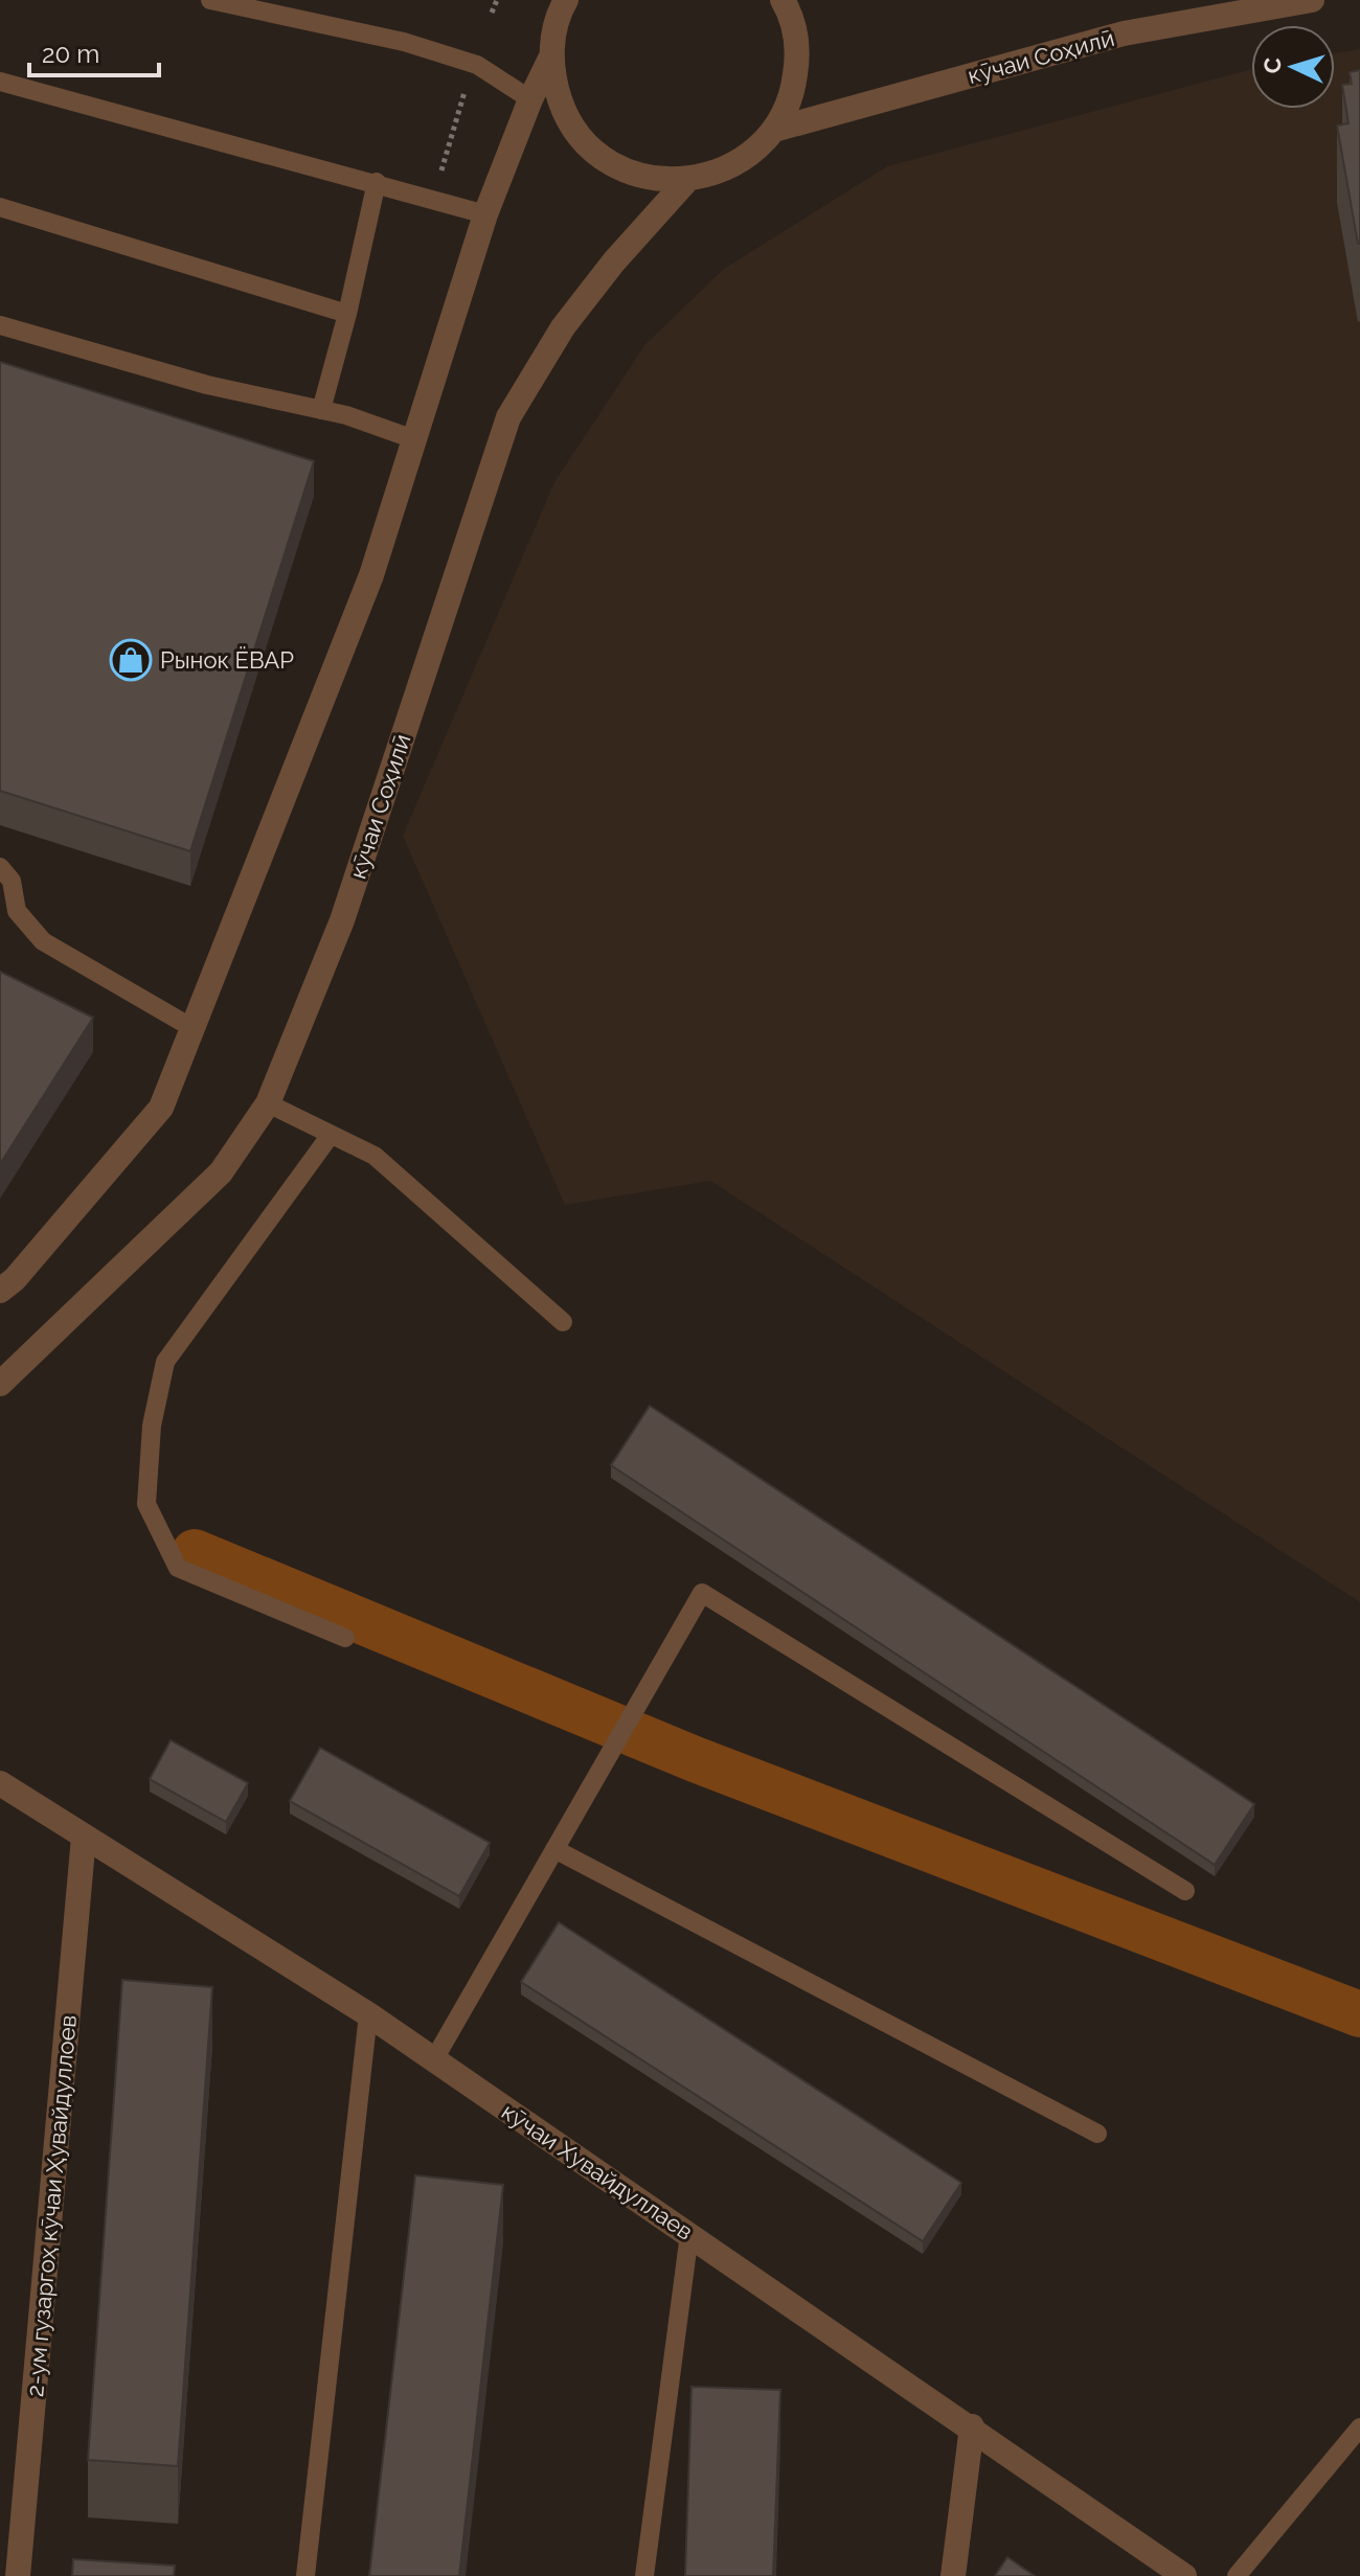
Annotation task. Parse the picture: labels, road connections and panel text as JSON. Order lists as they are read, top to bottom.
{
  "streets": {
    "street": ["кӯчаи Соҳилӣ", "кӯчаи Хувайдуллаев", "2-ум гузаргоҳ кӯчаи Ҳувайдуллоев"]
  },
  "crossings": [
    ["кӯчаи Хувайдуллаев", "2-ум гузаргоҳ кӯчаи Ҳувайдуллоев"]
  ],
  "places": {
    "shop": ["Рынок ЁВАР"]
  },
  "scale_bar": "20 m",
  "north": "left"
}
